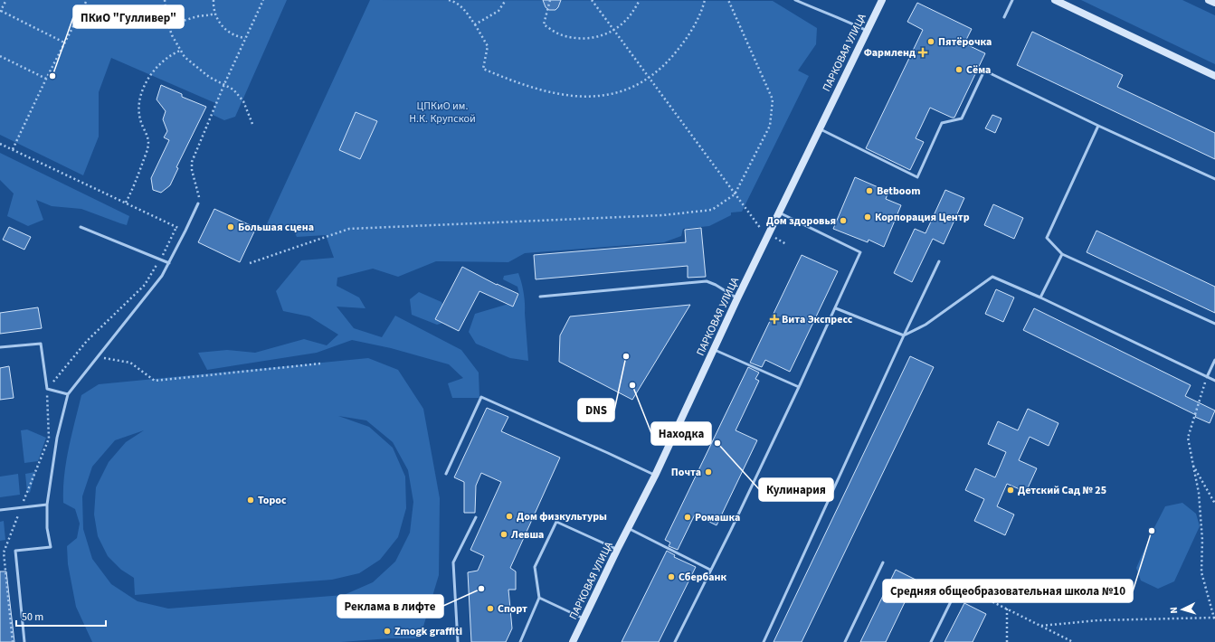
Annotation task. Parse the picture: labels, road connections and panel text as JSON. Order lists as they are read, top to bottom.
{
  "streets": {
    "main road": ["ПАРКОВАЯ УЛИЦА"]
  },
  "parks": ["ЦПКиО им. Н.К. Крупской"],
  "places": {
    "other": [
      "Пятёрочка",
      "Сёма",
      "ПКиО \"Гулливер\"",
      "Betboom",
      "Корпорация Центр",
      "Дом здоровья",
      "Большая сцена",
      "DNS",
      "Находка",
      "Кулинария",
      "Почта",
      "Детский Сад № 25",
      "Торос",
      "Дом физкультуры",
      "Ромашка",
      "Средняя общеобразовательная школа №10",
      "Левша",
      "Сбербанк",
      "Реклама в лифте",
      "Спорт",
      "Zmogk graffiti"
    ],
    "health": ["Фармленд", "Вита Экспресс"]
  },
  "scale_bar": "50 m",
  "north": "left"
}
